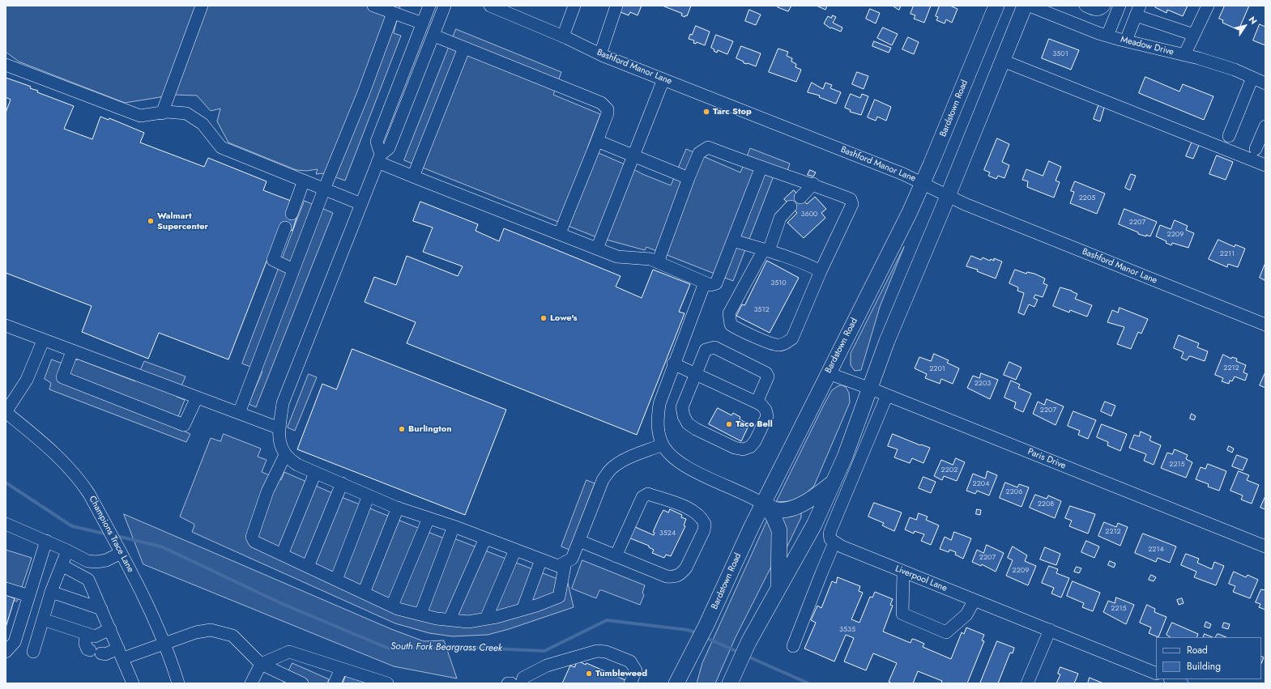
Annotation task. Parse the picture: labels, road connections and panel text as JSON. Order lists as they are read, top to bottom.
{
  "streets": {
    "main road": ["Bardstown Road"],
    "street": [
      "Meadow Drive",
      "Bashford Manor Lane",
      "Paris Drive",
      "Champions Trace Lane",
      "Liverpool Lane"
    ]
  },
  "crossings": [
    ["Bashford Manor Lane", "Bardstown Road"],
    ["Bardstown Road", "Paris Drive"]
  ],
  "water": ["South Fork Beargrass Creek"],
  "places": [
    "Tarc Stop",
    "Walmart Supercenter",
    "Lowe's",
    "Taco Bell",
    "Burlington",
    "Tumbleweed"
  ],
  "house_numbers": [
    "3501",
    "2205",
    "3600",
    "2207",
    "2209",
    "2211",
    "3510",
    "3512",
    "2212",
    "2201",
    "2203",
    "2207",
    "2215",
    "2202",
    "2204",
    "2206",
    "2208",
    "2212",
    "3524",
    "2214",
    "2207",
    "2209",
    "2215",
    "3535"
  ],
  "legend": ["Road", "Building"],
  "north": "top right"
}
